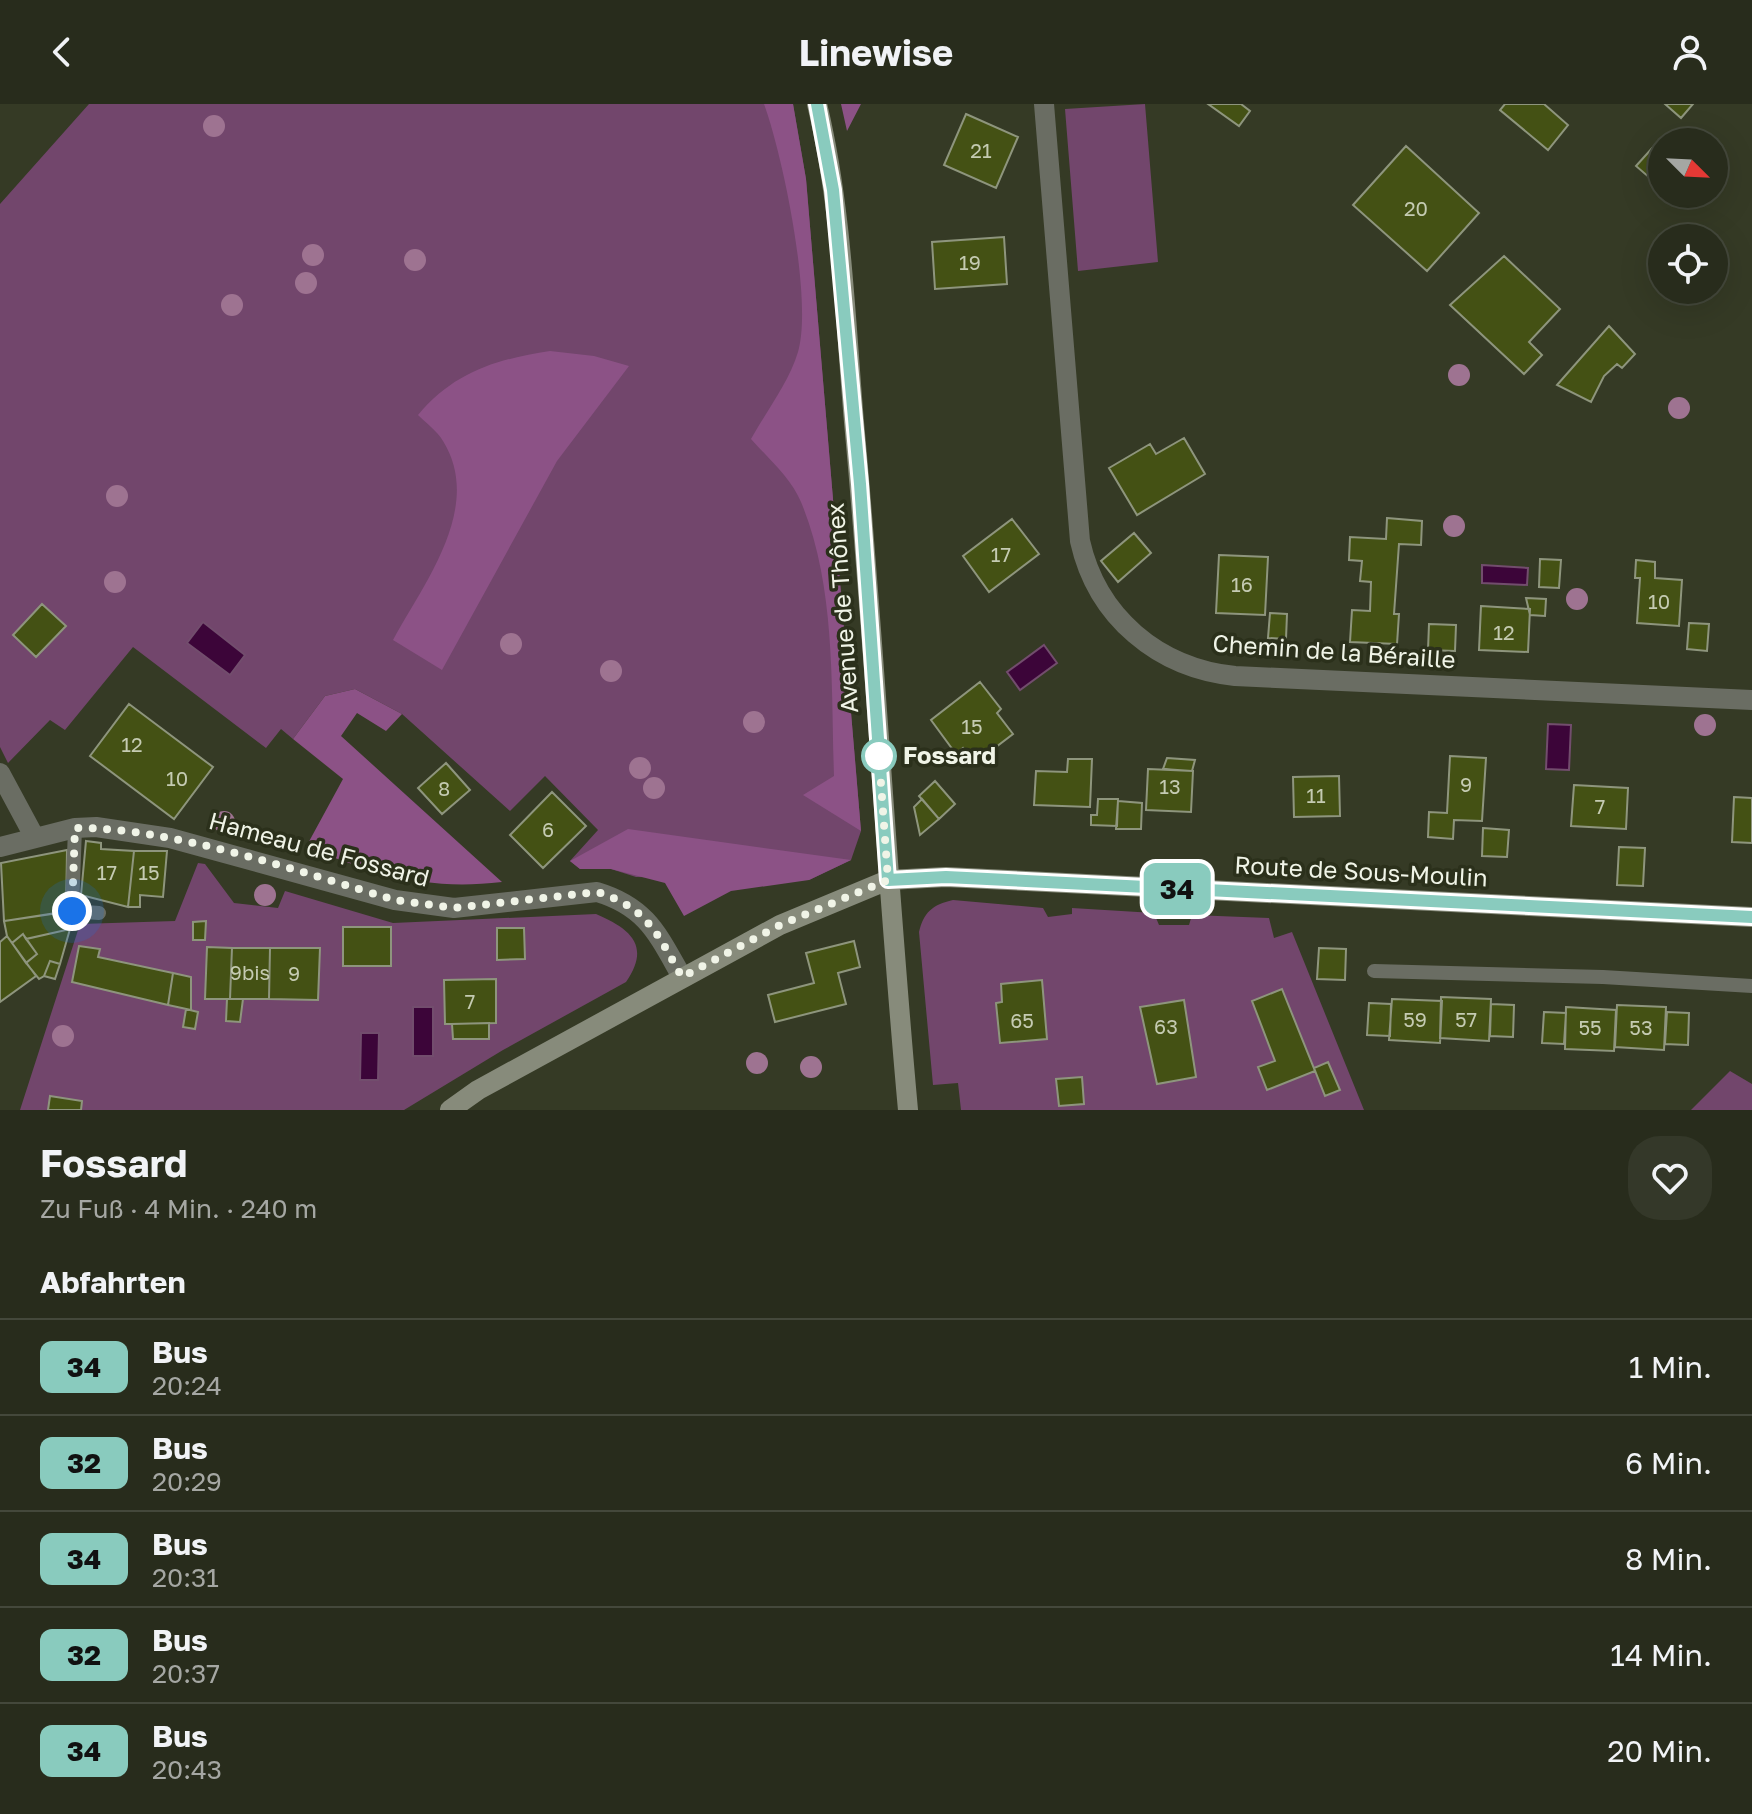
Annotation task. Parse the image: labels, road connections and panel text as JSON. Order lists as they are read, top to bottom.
{
  "streets": {
    "main road": ["Avenue de Thônex", "Route de Sous-Moulin"],
    "street": ["Chemin de la Béraille", "Hameau de Fossard"]
  },
  "crossings": [
    ["Avenue de Thônex", "Route de Sous-Moulin"],
    ["Hameau de Fossard", "Route de Sous-Moulin"]
  ],
  "places": ["Fossard"],
  "lines": ["bus line 34"],
  "house_numbers": [
    "21",
    "20",
    "19",
    "17",
    "16",
    "10",
    "12",
    "15",
    "12",
    "10",
    "9",
    "13",
    "8",
    "11",
    "7",
    "6",
    "17",
    "15",
    "9bis",
    "9",
    "7",
    "59",
    "57",
    "65",
    "63",
    "55",
    "53"
  ],
  "north": "bottom right",
  "page": {
    "header": "Linewise",
    "on_map": "34",
    "heading": [
      ["Fossard", "Zu Fuß · 4 Min. · 240 m"],
      "Abfahrten"
    ],
    "list": [
      {
        "mark": "34",
        "name": "Bus",
        "note": "20:24",
        "value": "1 Min."
      },
      {
        "mark": "32",
        "name": "Bus",
        "note": "20:29",
        "value": "6 Min."
      },
      {
        "mark": "34",
        "name": "Bus",
        "note": "20:31",
        "value": "8 Min."
      },
      {
        "mark": "32",
        "name": "Bus",
        "note": "20:37",
        "value": "14 Min."
      },
      {
        "mark": "34",
        "name": "Bus",
        "note": "20:43",
        "value": "20 Min."
      }
    ]
  }
}
